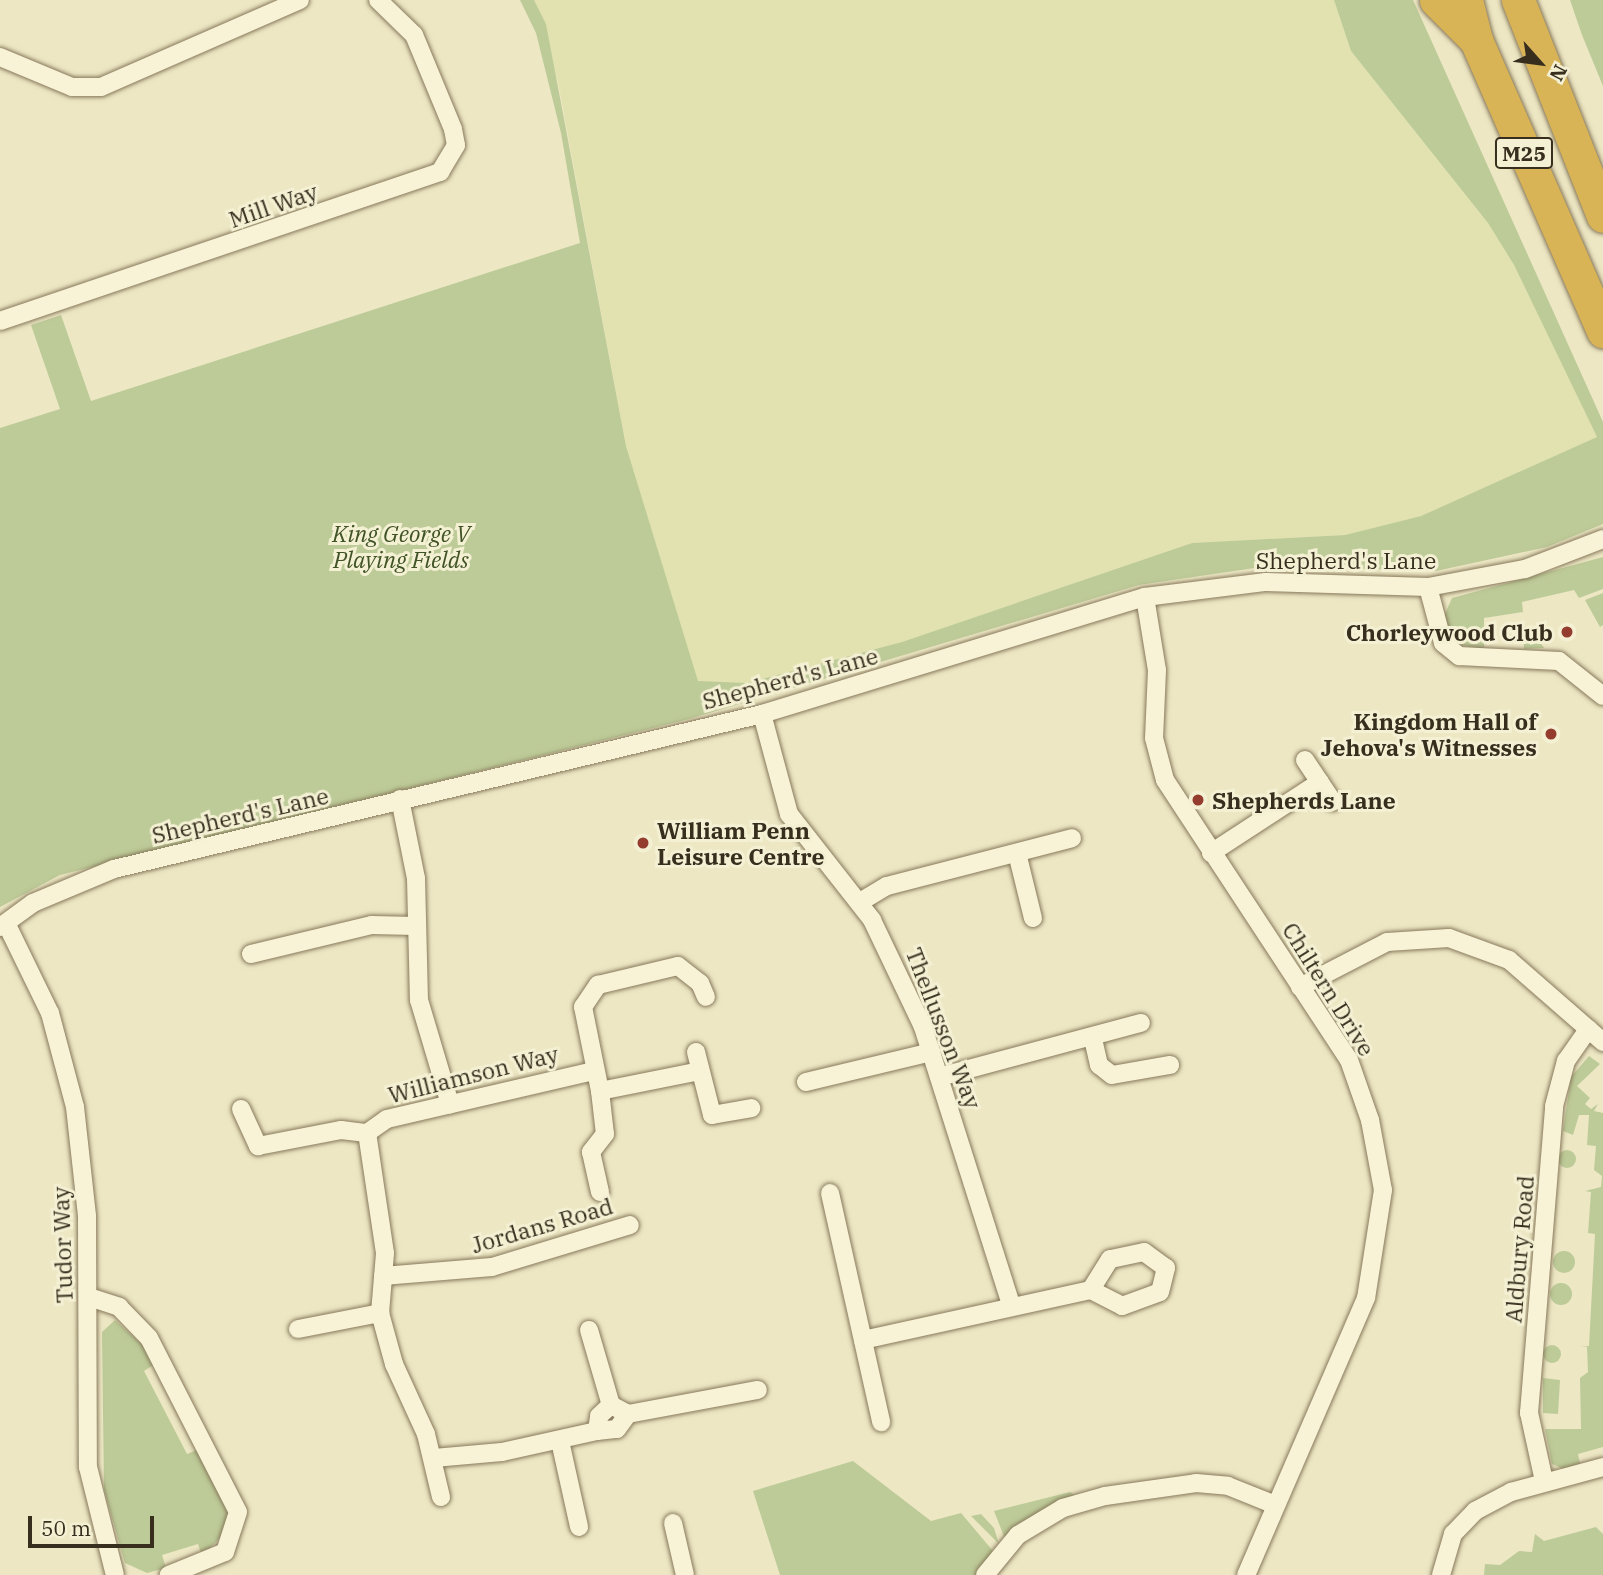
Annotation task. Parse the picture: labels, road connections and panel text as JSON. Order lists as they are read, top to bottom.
{
  "streets": {
    "highway": ["M25"],
    "street": [
      "Mill Way",
      "Shepherd's Lane",
      "Chiltern Drive",
      "Thellusson Way",
      "Williamson Way",
      "Jordans Road",
      "Tudor Way",
      "Aldbury Road"
    ]
  },
  "crossings": [
    ["Shepherd's Lane", "Chiltern Drive"],
    ["Shepherd's Lane", "Thellusson Way"],
    ["Shepherd's Lane", "Tudor Way"]
  ],
  "parks": ["King George V Playing Fields"],
  "places": [
    "Chorleywood Club",
    "Kingdom Hall of Jehova's Witnesses",
    "Shepherds Lane",
    "William Penn Leisure Centre"
  ],
  "scale_bar": "50 m",
  "north": "bottom right"
}
